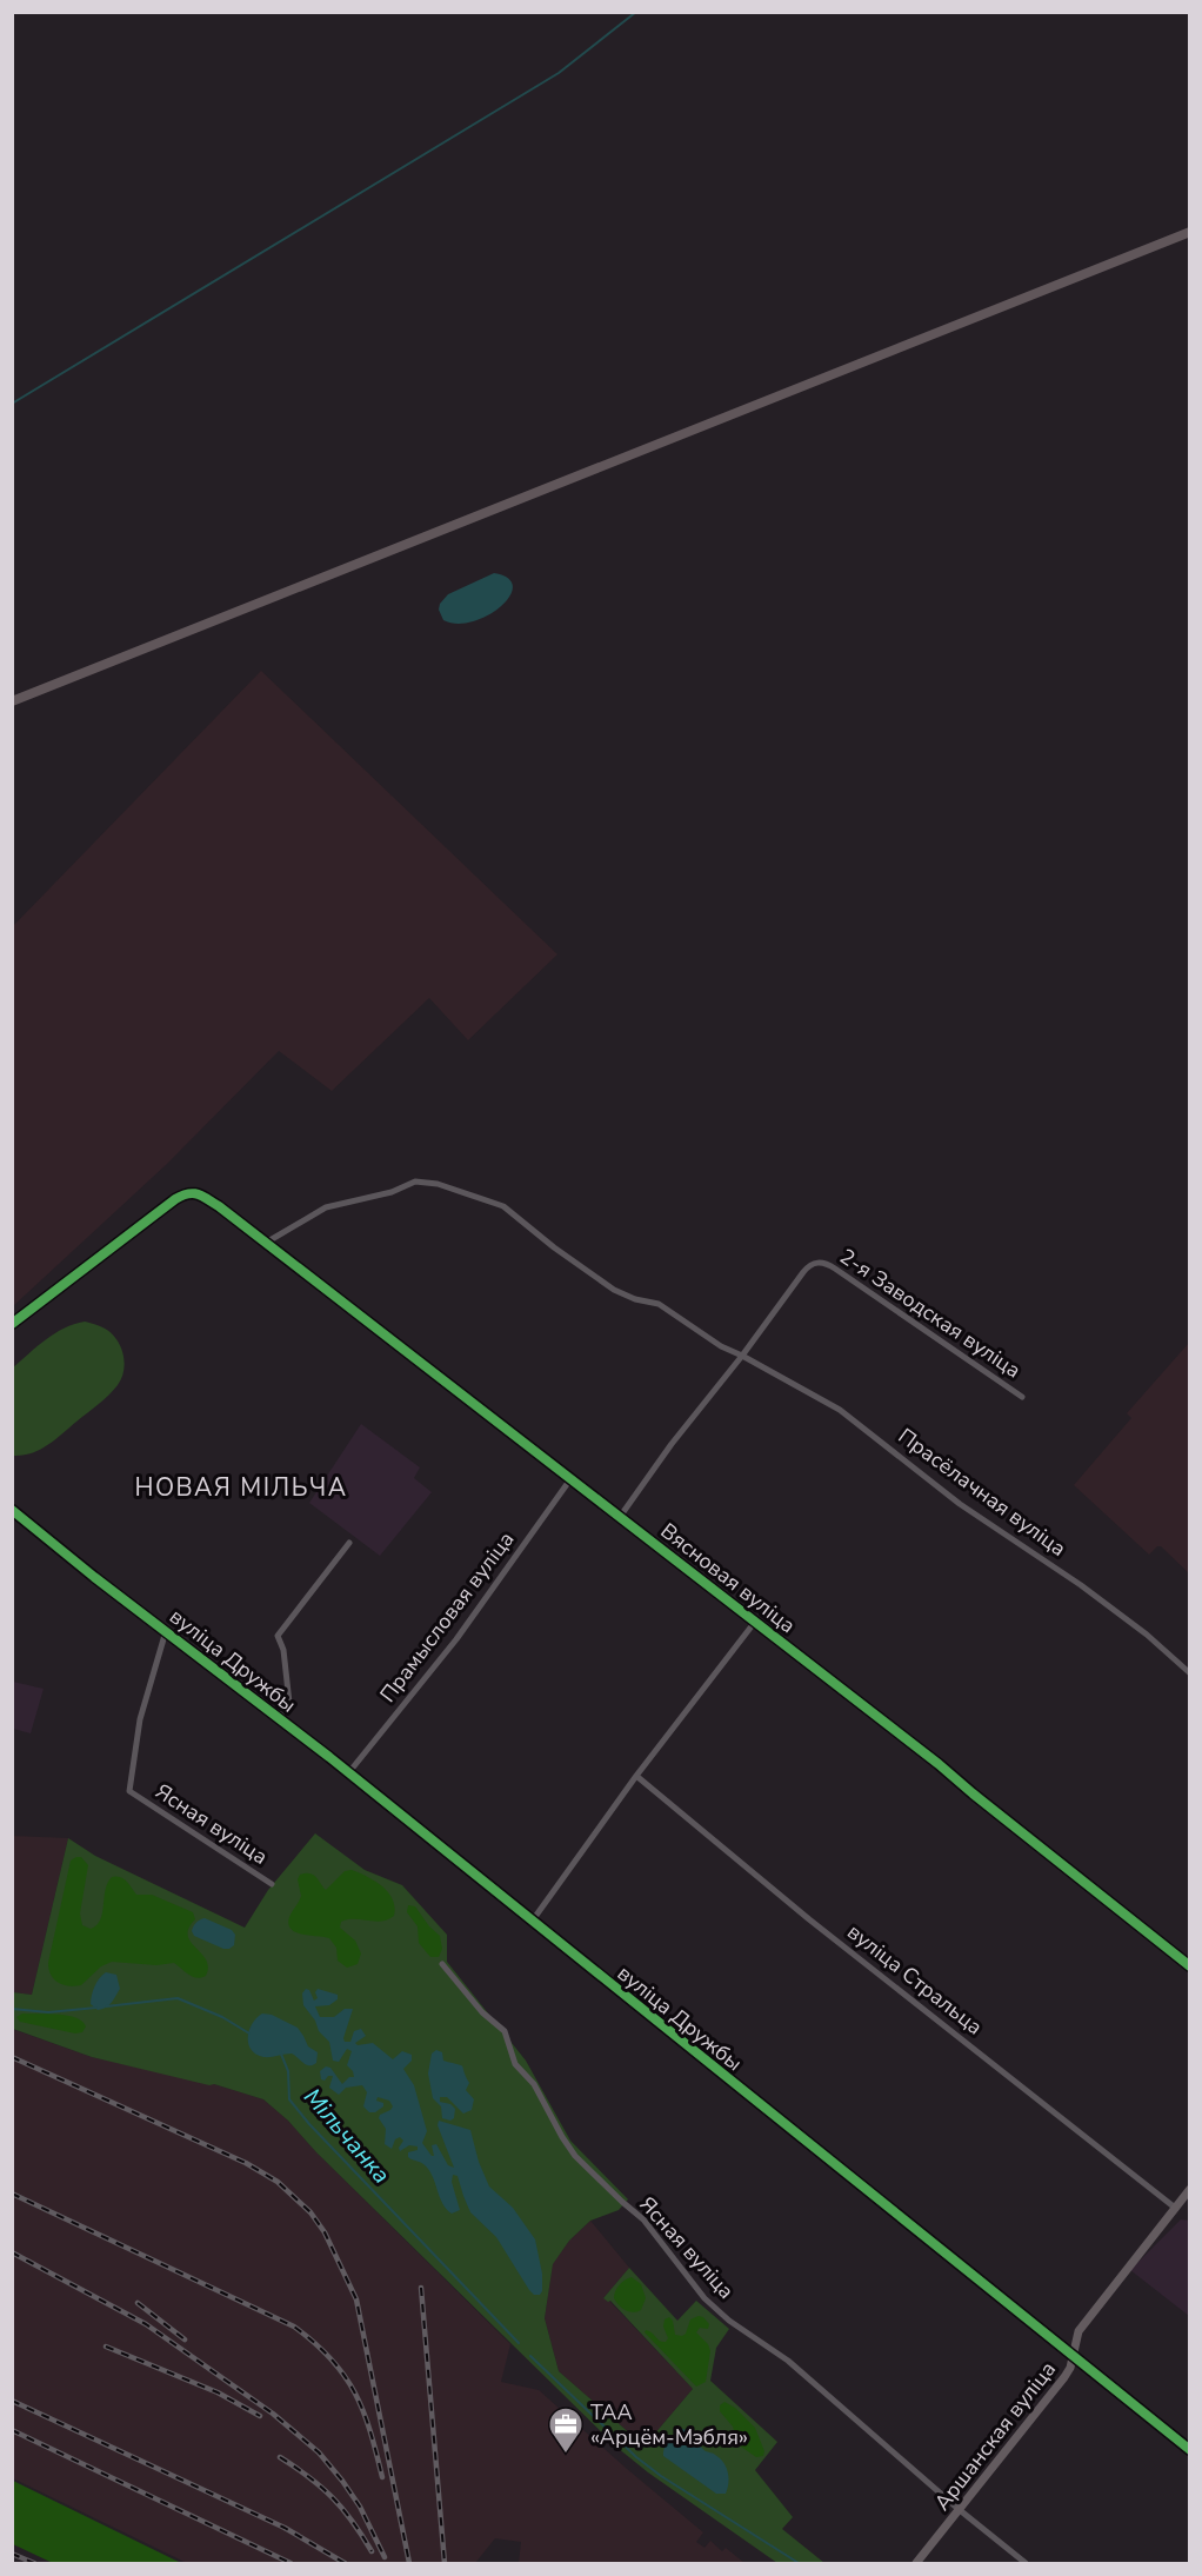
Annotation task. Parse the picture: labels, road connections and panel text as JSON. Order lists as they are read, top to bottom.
{
  "streets": {
    "street": [
      "2-я Заводская вуліца",
      "Прасёлачная вуліца",
      "Вясновая вуліца",
      "Прамысловая вуліца",
      "вуліца Дружбы",
      "Ясная вуліца",
      "вуліца Стральца",
      "Аршанская вуліца"
    ]
  },
  "crossings": [
    ["2-я Заводская вуліца", "Прасёлачная вуліца"],
    ["Прасёлачная вуліца", "Вясновая вуліца"],
    ["Вясновая вуліца", "Прамысловая вуліца"],
    ["Прамысловая вуліца", "вуліца Дружбы"],
    ["вуліца Дружбы", "Ясная вуліца"],
    ["вуліца Дружбы", "Аршанская вуліца"],
    ["Ясная вуліца", "Аршанская вуліца"],
    ["вуліца Стральца", "Аршанская вуліца"]
  ],
  "districts": ["НОВАЯ МІЛЬЧА"],
  "water": ["Мільчанка"],
  "places": {
    "office": ["ТАА «Арцём-Мэбля»"]
  }
}
